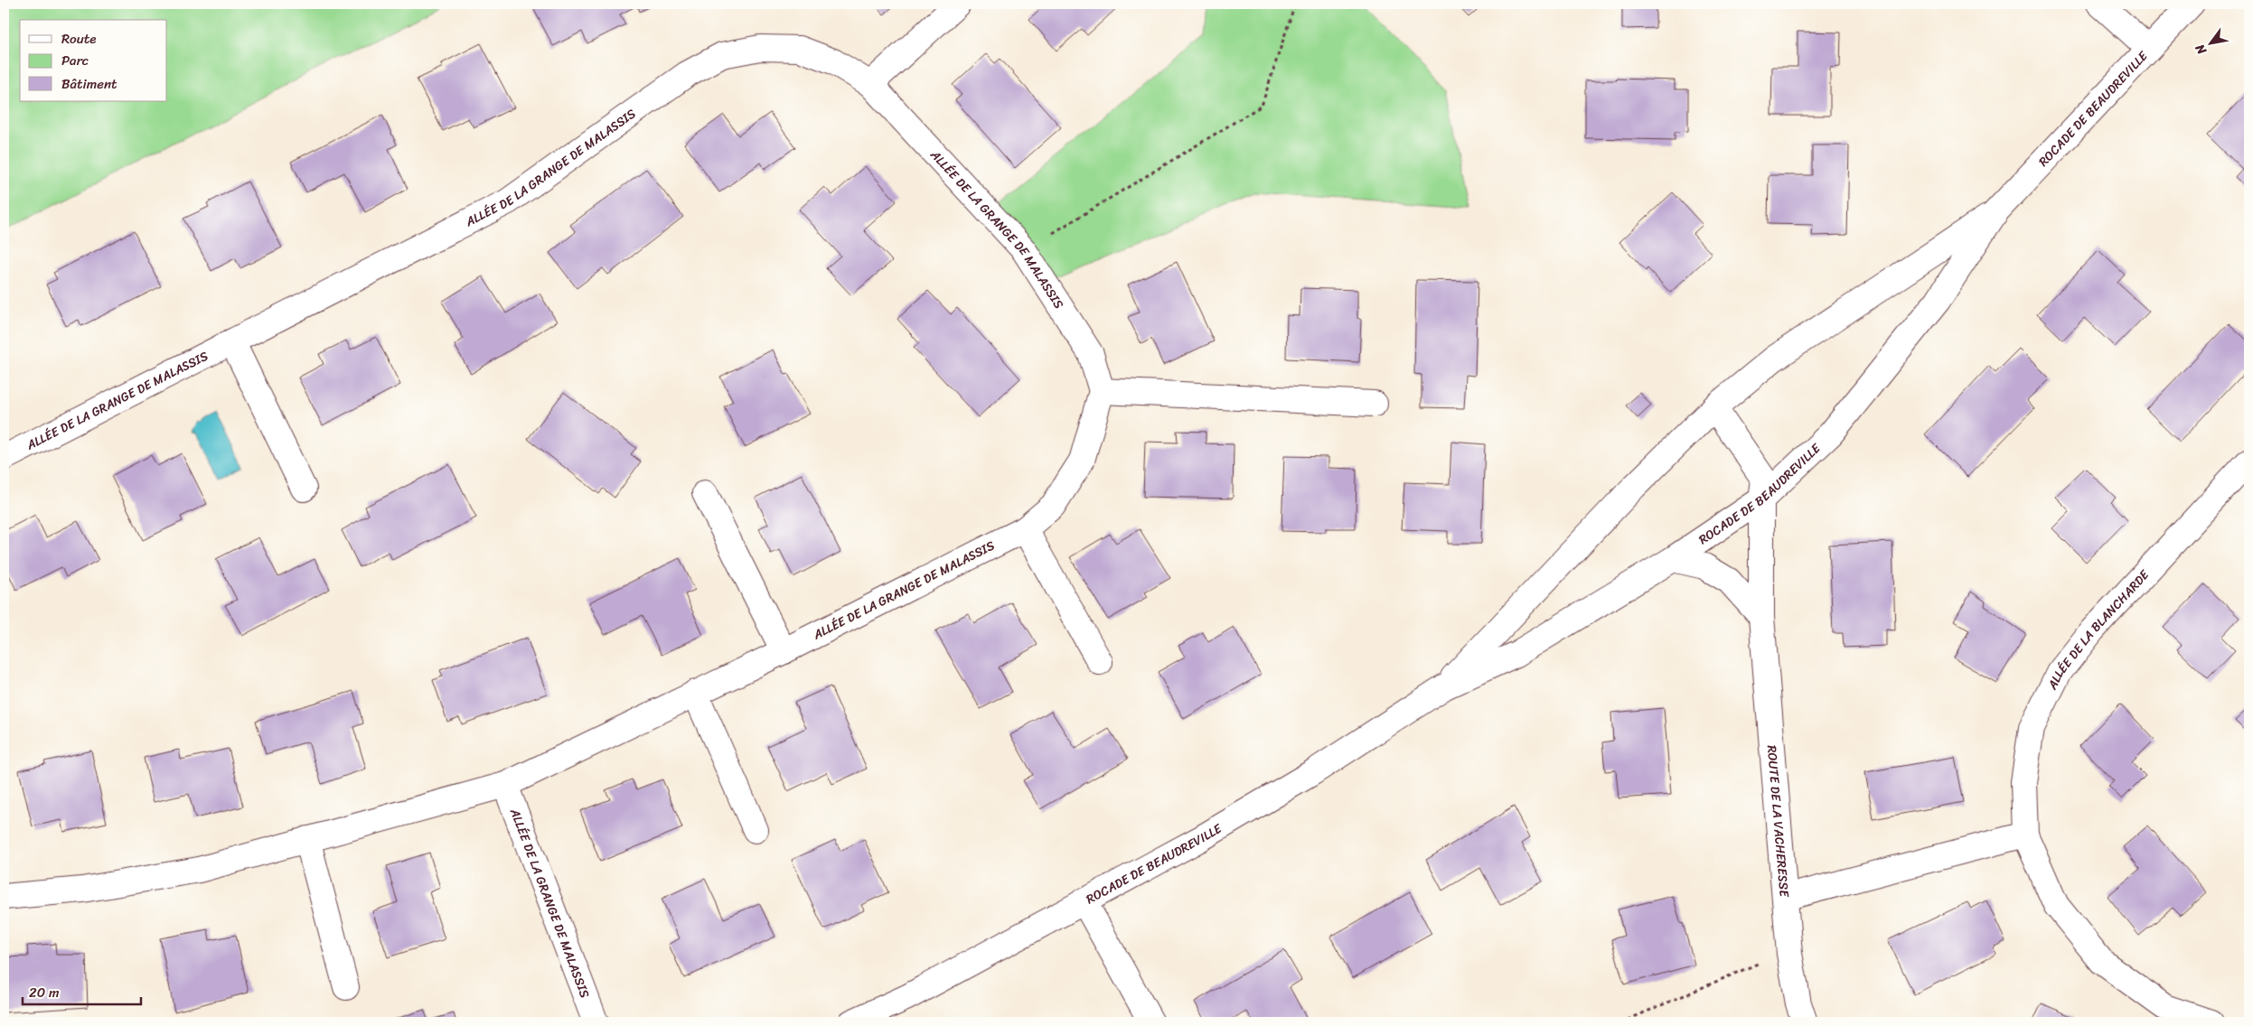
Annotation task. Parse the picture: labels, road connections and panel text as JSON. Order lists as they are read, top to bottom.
{
  "streets": {
    "street": [
      "ROCADE DE BEAUDREVILLE",
      "ALLÉE DE LA GRANGE DE MALASSIS",
      "ALLÉE DE LA BLANCHARDE",
      "ROUTE DE LA VACHERESSE"
    ]
  },
  "crossings": [
    ["ROCADE DE BEAUDREVILLE", "ROUTE DE LA VACHERESSE"]
  ],
  "legend": ["Route", "Parc", "Bâtiment"],
  "scale_bar": "20 m",
  "north": "bottom left"
}
